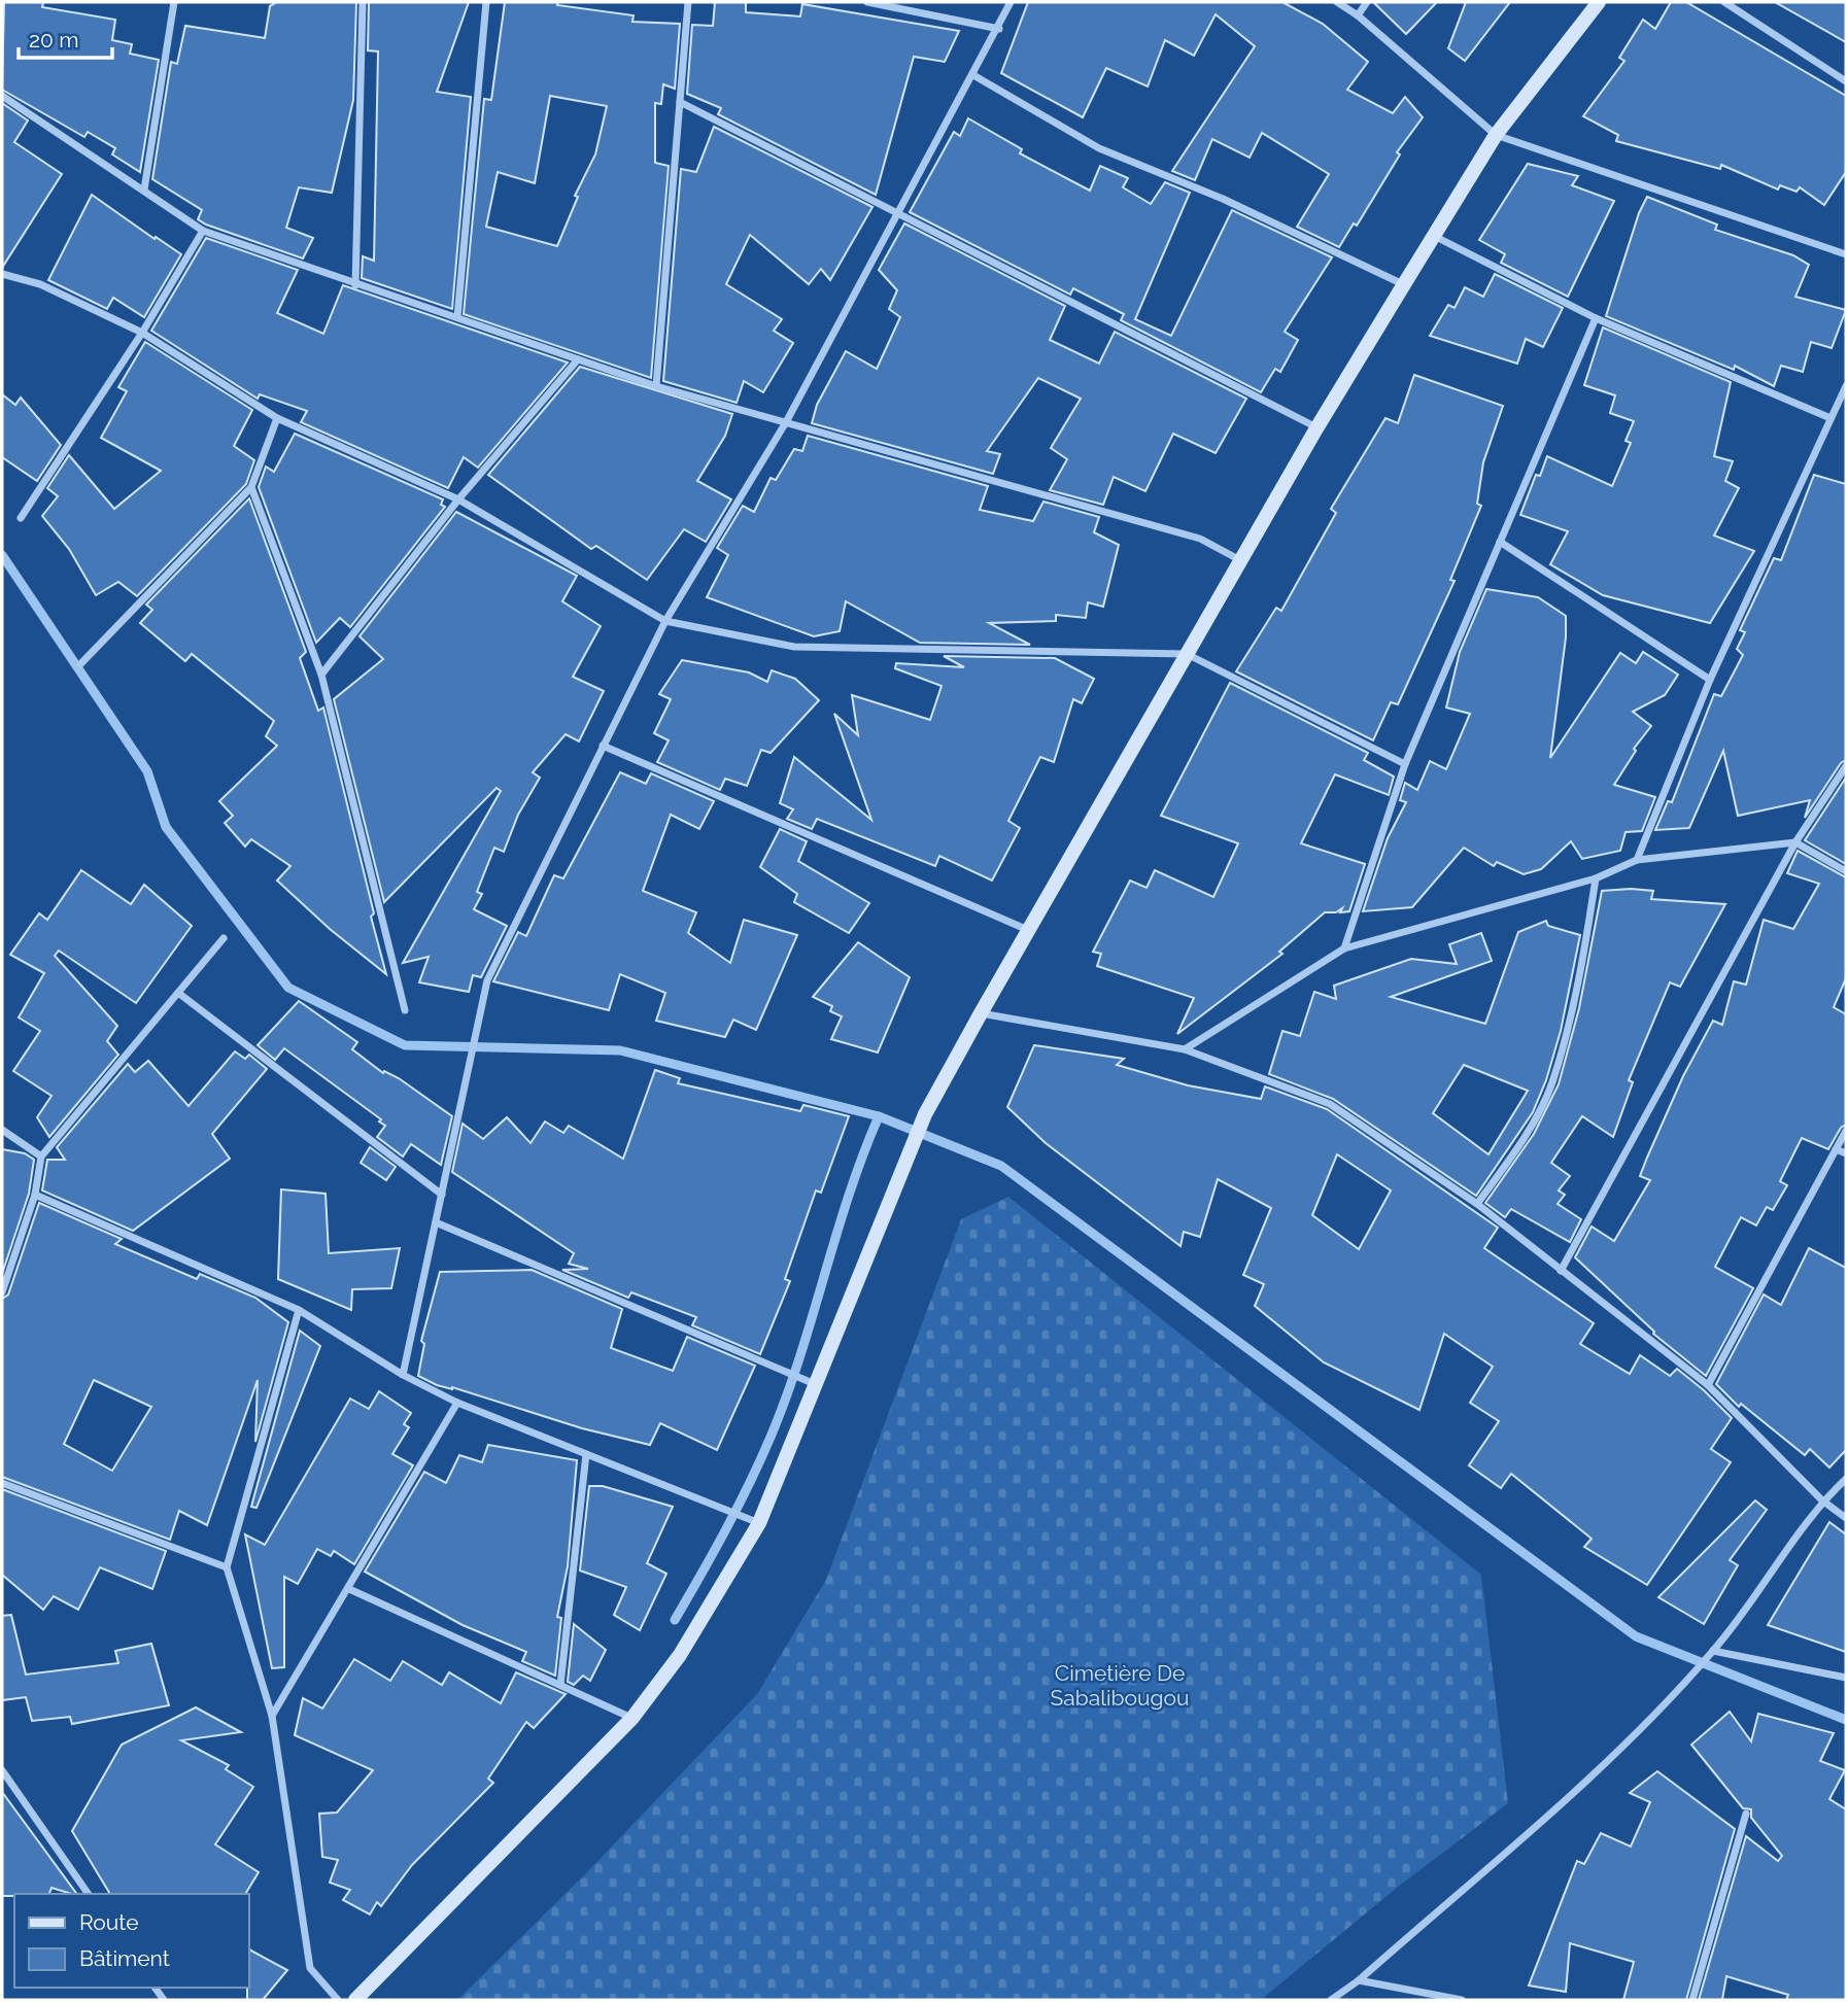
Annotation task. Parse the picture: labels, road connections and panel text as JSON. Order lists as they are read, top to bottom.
{
  "parks": ["Cimetière De Sabalibougou"],
  "legend": ["Route", "Bâtiment"],
  "scale_bar": "20 m"
}
